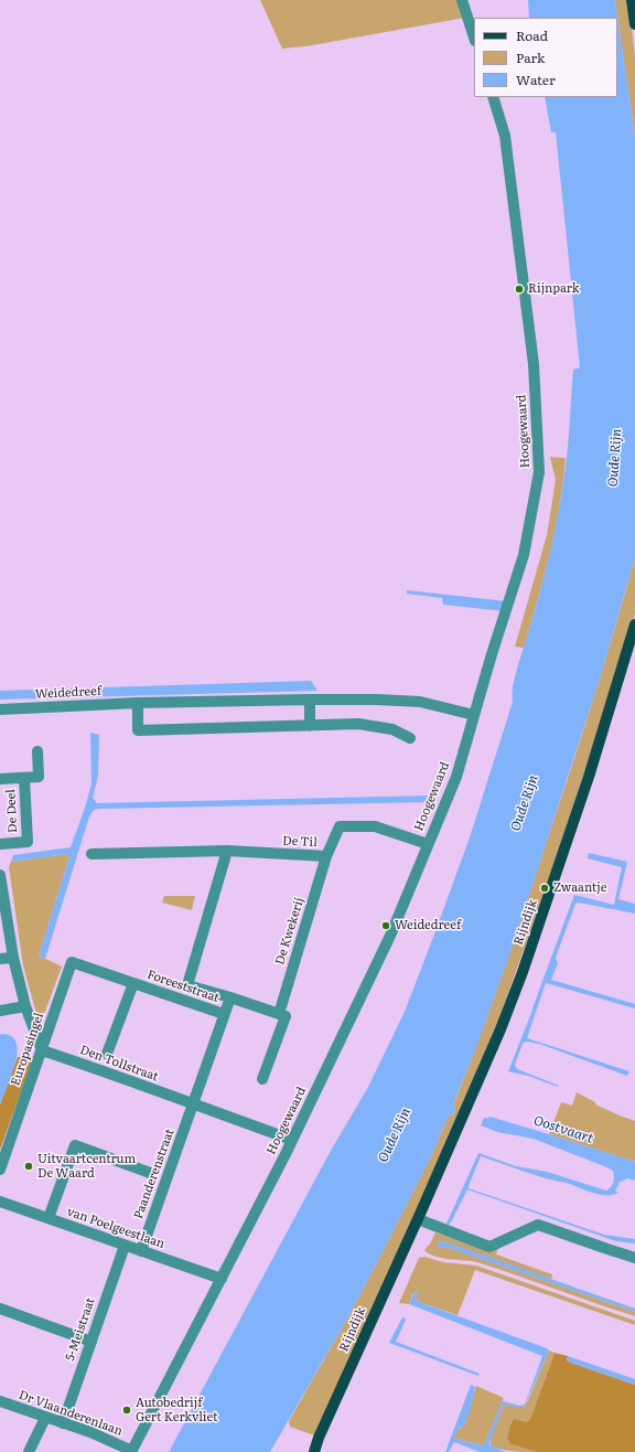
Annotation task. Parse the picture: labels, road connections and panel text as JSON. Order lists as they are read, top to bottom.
{
  "streets": {
    "main road": ["Rijndijk"],
    "street": [
      "Hoogewaard",
      "Weidedreef",
      "De Deel",
      "De Til",
      "De Kwekerij",
      "Foreeststraat",
      "Europasingel",
      "Den Tollstraat",
      "Paanderenstraat",
      "van Poelgeestlaan",
      "5-Meistraat",
      "Dr Vlaanderenlaan"
    ]
  },
  "crossings": [
    ["Hoogewaard", "Weidedreef"],
    ["Hoogewaard", "De Til"],
    ["Hoogewaard", "Den Tollstraat"],
    ["Hoogewaard", "van Poelgeestlaan"],
    ["Hoogewaard", "Dr Vlaanderenlaan"],
    ["De Til", "De Kwekerij"],
    ["De Kwekerij", "Foreeststraat"],
    ["Foreeststraat", "Europasingel"],
    ["Foreeststraat", "Den Tollstraat"],
    ["Foreeststraat", "Paanderenstraat"],
    ["Europasingel", "Den Tollstraat"],
    ["Den Tollstraat", "Paanderenstraat"],
    ["Paanderenstraat", "van Poelgeestlaan"],
    ["van Poelgeestlaan", "5-Meistraat"],
    ["5-Meistraat", "Dr Vlaanderenlaan"]
  ],
  "water": ["Oude Rijn", "Oostvaart"],
  "places": [
    "Rijnpark",
    "Zwaantje",
    "Weidedreef",
    "Uitvaartcentrum De Waard",
    "Autobedrijf Gert Kerkvliet"
  ],
  "legend": ["Road", "Park", "Water"]
}
